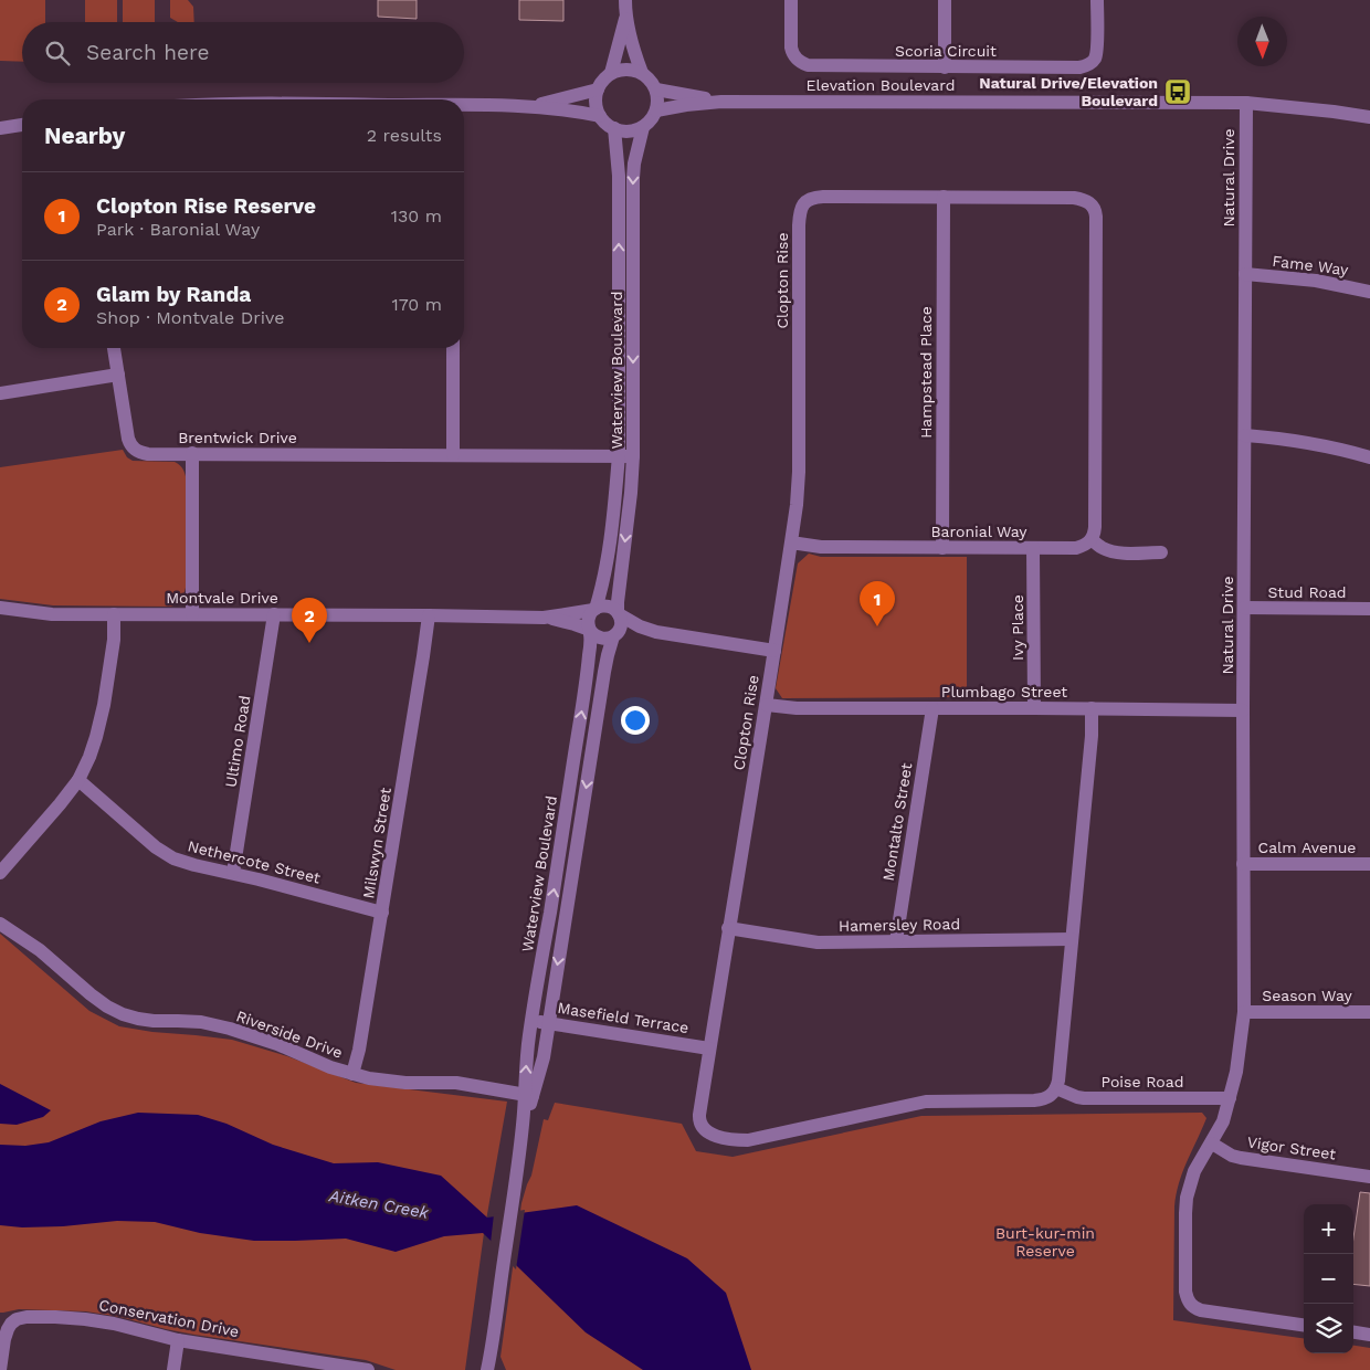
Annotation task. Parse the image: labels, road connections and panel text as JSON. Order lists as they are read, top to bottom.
{
  "streets": {
    "street": [
      "Scoria Circuit",
      "Elevation Boulevard",
      "Natural Drive",
      "Fame Way",
      "Clopton Rise",
      "Waterview Boulevard",
      "Hampstead Place",
      "Brentwick Drive",
      "Baronial Way",
      "Stud Road",
      "Montvale Drive",
      "Ivy Place",
      "Plumbago Street",
      "Ultimo Road",
      "Montalto Street",
      "Milswyn Street",
      "Calm Avenue",
      "Nethercote Street",
      "Hamersley Road",
      "Season Way",
      "Masefield Terrace",
      "Riverside Drive",
      "Poise Road",
      "Vigor Street",
      "Conservation Drive"
    ]
  },
  "crossings": [
    ["Elevation Boulevard", "Natural Drive"],
    ["Elevation Boulevard", "Waterview Boulevard"],
    ["Natural Drive", "Fame Way"],
    ["Natural Drive", "Stud Road"],
    ["Natural Drive", "Plumbago Street"],
    ["Natural Drive", "Calm Avenue"],
    ["Natural Drive", "Season Way"],
    ["Natural Drive", "Poise Road"],
    ["Natural Drive", "Vigor Street"],
    ["Clopton Rise", "Hampstead Place"],
    ["Clopton Rise", "Baronial Way"],
    ["Clopton Rise", "Plumbago Street"],
    ["Clopton Rise", "Hamersley Road"],
    ["Clopton Rise", "Masefield Terrace"],
    ["Clopton Rise", "Poise Road"],
    ["Waterview Boulevard", "Brentwick Drive"],
    ["Waterview Boulevard", "Montvale Drive"],
    ["Waterview Boulevard", "Masefield Terrace"],
    ["Waterview Boulevard", "Riverside Drive"],
    ["Hampstead Place", "Baronial Way"],
    ["Baronial Way", "Ivy Place"],
    ["Montvale Drive", "Ultimo Road"],
    ["Montvale Drive", "Milswyn Street"],
    ["Ivy Place", "Plumbago Street"],
    ["Plumbago Street", "Montalto Street"],
    ["Ultimo Road", "Nethercote Street"],
    ["Montalto Street", "Hamersley Road"],
    ["Milswyn Street", "Nethercote Street"],
    ["Milswyn Street", "Riverside Drive"]
  ],
  "water": ["Aitken Creek"],
  "parks": ["Burt-kur-min Reserve"],
  "places": {
    "bus stop": ["Natural Drive/Elevation Boulevard"]
  },
  "north": "bottom",
  "page": {
    "search": "Search here",
    "heading": ["Nearby", "2 results"],
    "list": [
      {
        "mark": "1",
        "name": "Clopton Rise Reserve",
        "note": "Park · Baronial Way",
        "value": "130 m"
      },
      {
        "mark": "2",
        "name": "Glam by Randa",
        "note": "Shop · Montvale Drive",
        "value": "170 m"
      }
    ],
    "pins": ["1", "2"],
    "map_buttons": ["+", "−"]
  }
}
